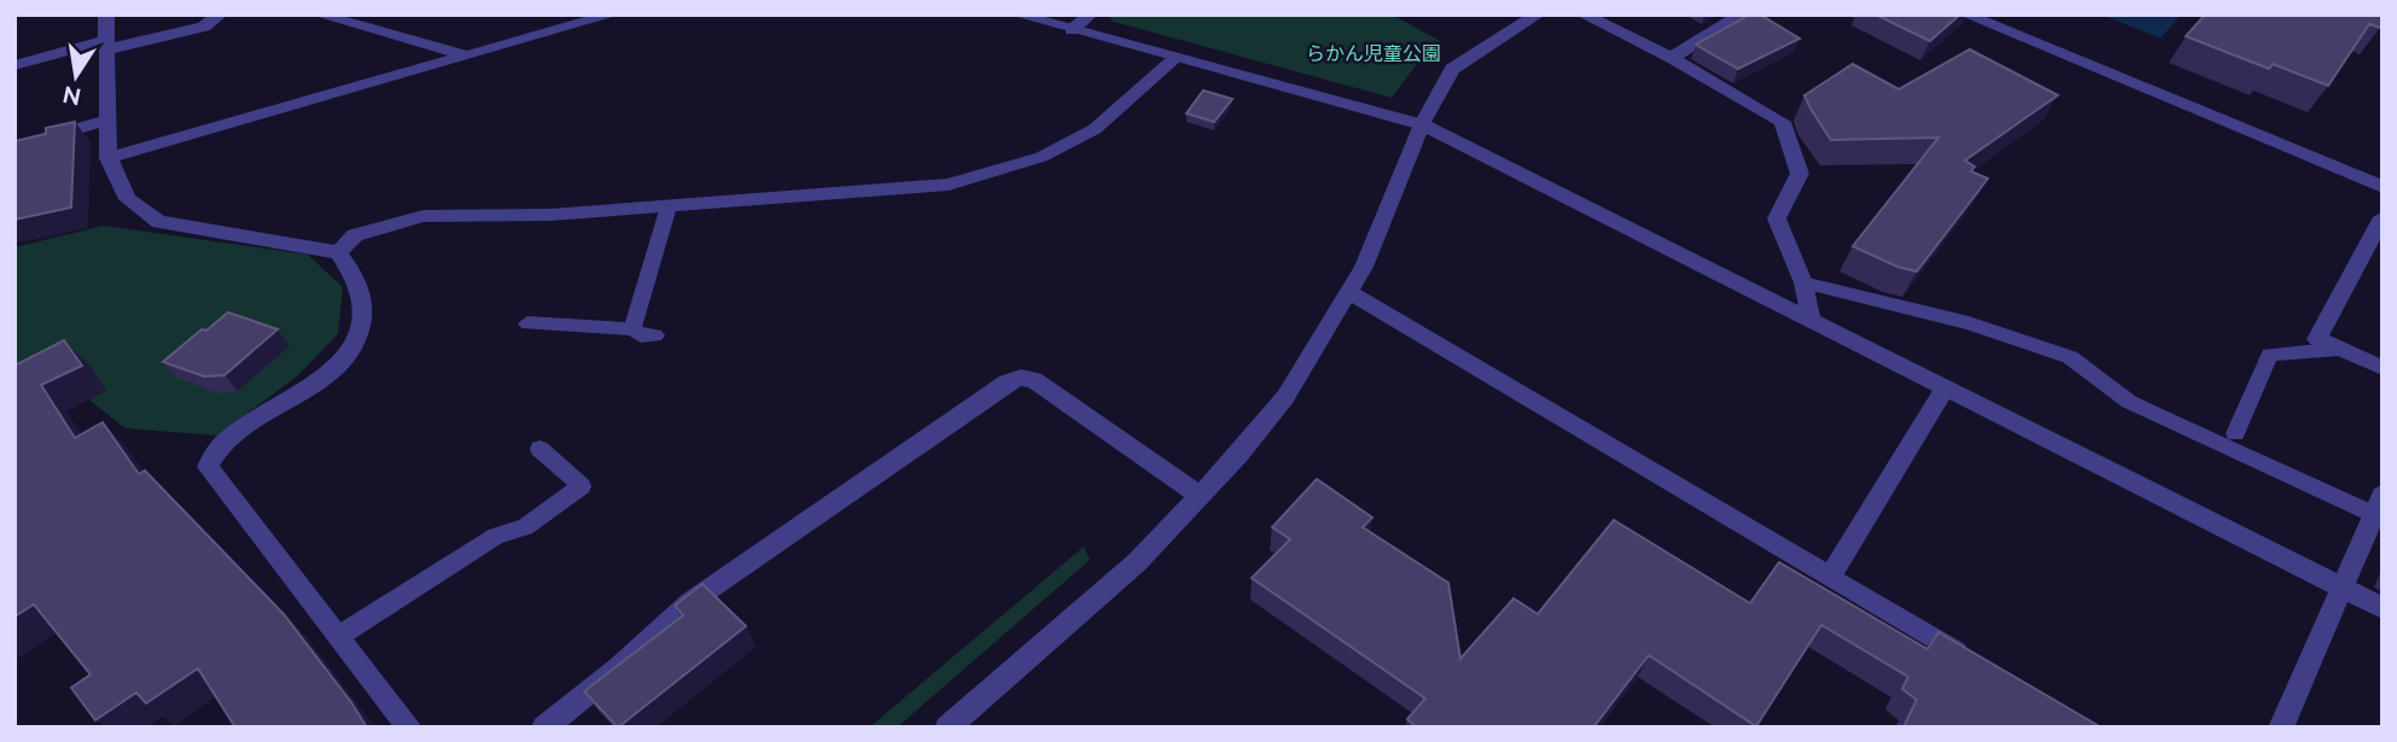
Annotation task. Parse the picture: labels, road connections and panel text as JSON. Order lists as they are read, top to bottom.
{
  "parks": ["らかん児童公園"],
  "north": "bottom"
}
